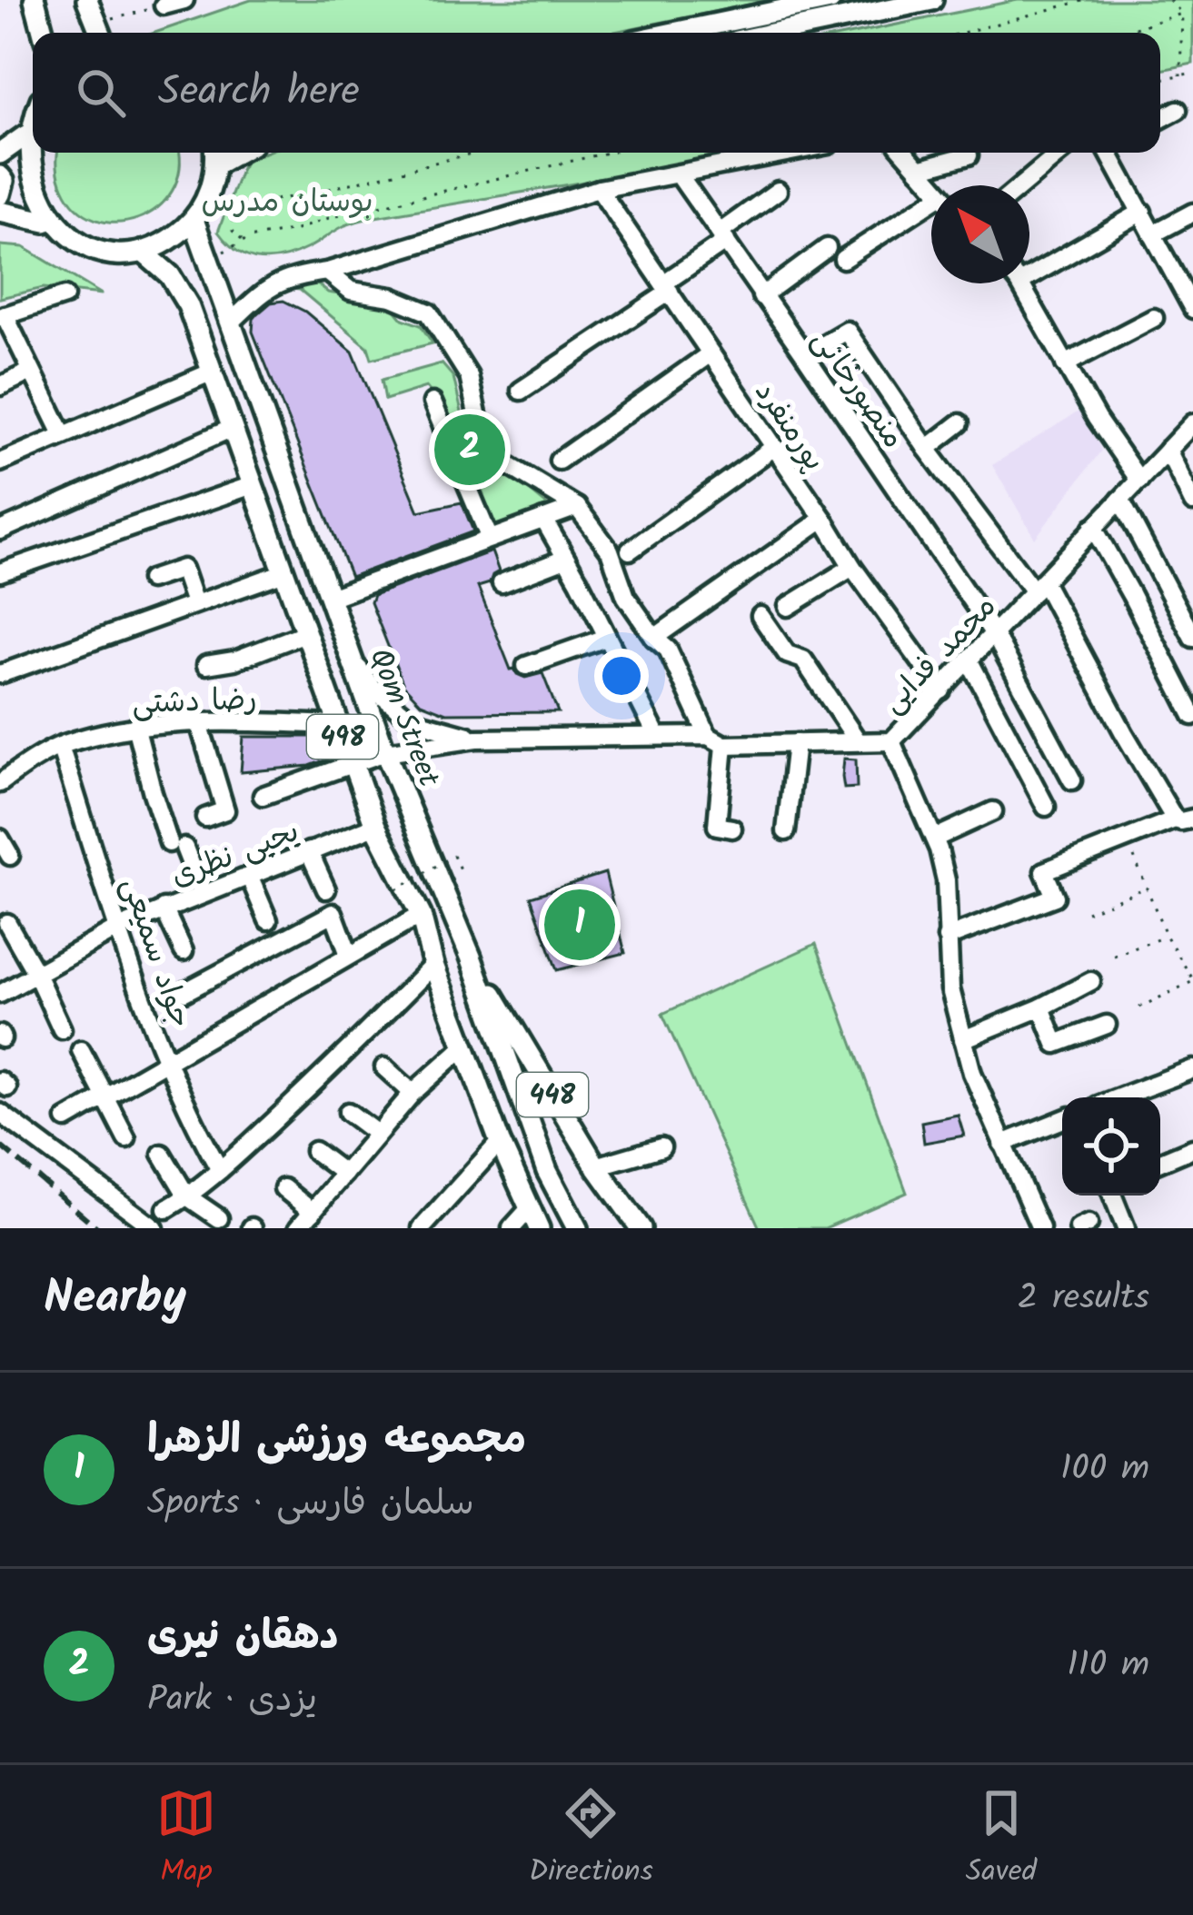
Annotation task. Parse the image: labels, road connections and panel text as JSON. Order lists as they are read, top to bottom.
{
  "streets": {
    "main road": ["Qom Street", "498", "448"],
    "street": [
      "منصورخانی",
      "پورمنفرد",
      "محمد فدایی",
      "رضا دشتی",
      "یحیی نظری",
      "جواد سمیعی"
    ]
  },
  "crossings": [
    ["منصورخانی", "محمد فدایی"],
    ["پورمنفرد", "محمد فدایی"],
    ["محمد فدایی", "Qom Street"],
    ["محمد فدایی", "498"],
    ["رضا دشتی", "498"],
    ["رضا دشتی", "جواد سمیعی"],
    ["Qom Street", "448"],
    ["498", "یحیی نظری"],
    ["یحیی نظری", "جواد سمیعی"]
  ],
  "parks": ["بوستان مدرس"],
  "north": "top left",
  "page": {
    "search": "Search here",
    "pins": ["2", "1"],
    "heading": ["Nearby", "2 results"],
    "list": [
      {
        "mark": "1",
        "name": "مجموعه ورزشی الزهرا",
        "note": "Sports · سلمان فارسی",
        "value": "100 m"
      },
      {
        "mark": "2",
        "name": "دهقان نیری",
        "note": "Park · یزدی",
        "value": "110 m"
      }
    ],
    "nav": ["Map", "Directions", "Saved"]
  }
}
